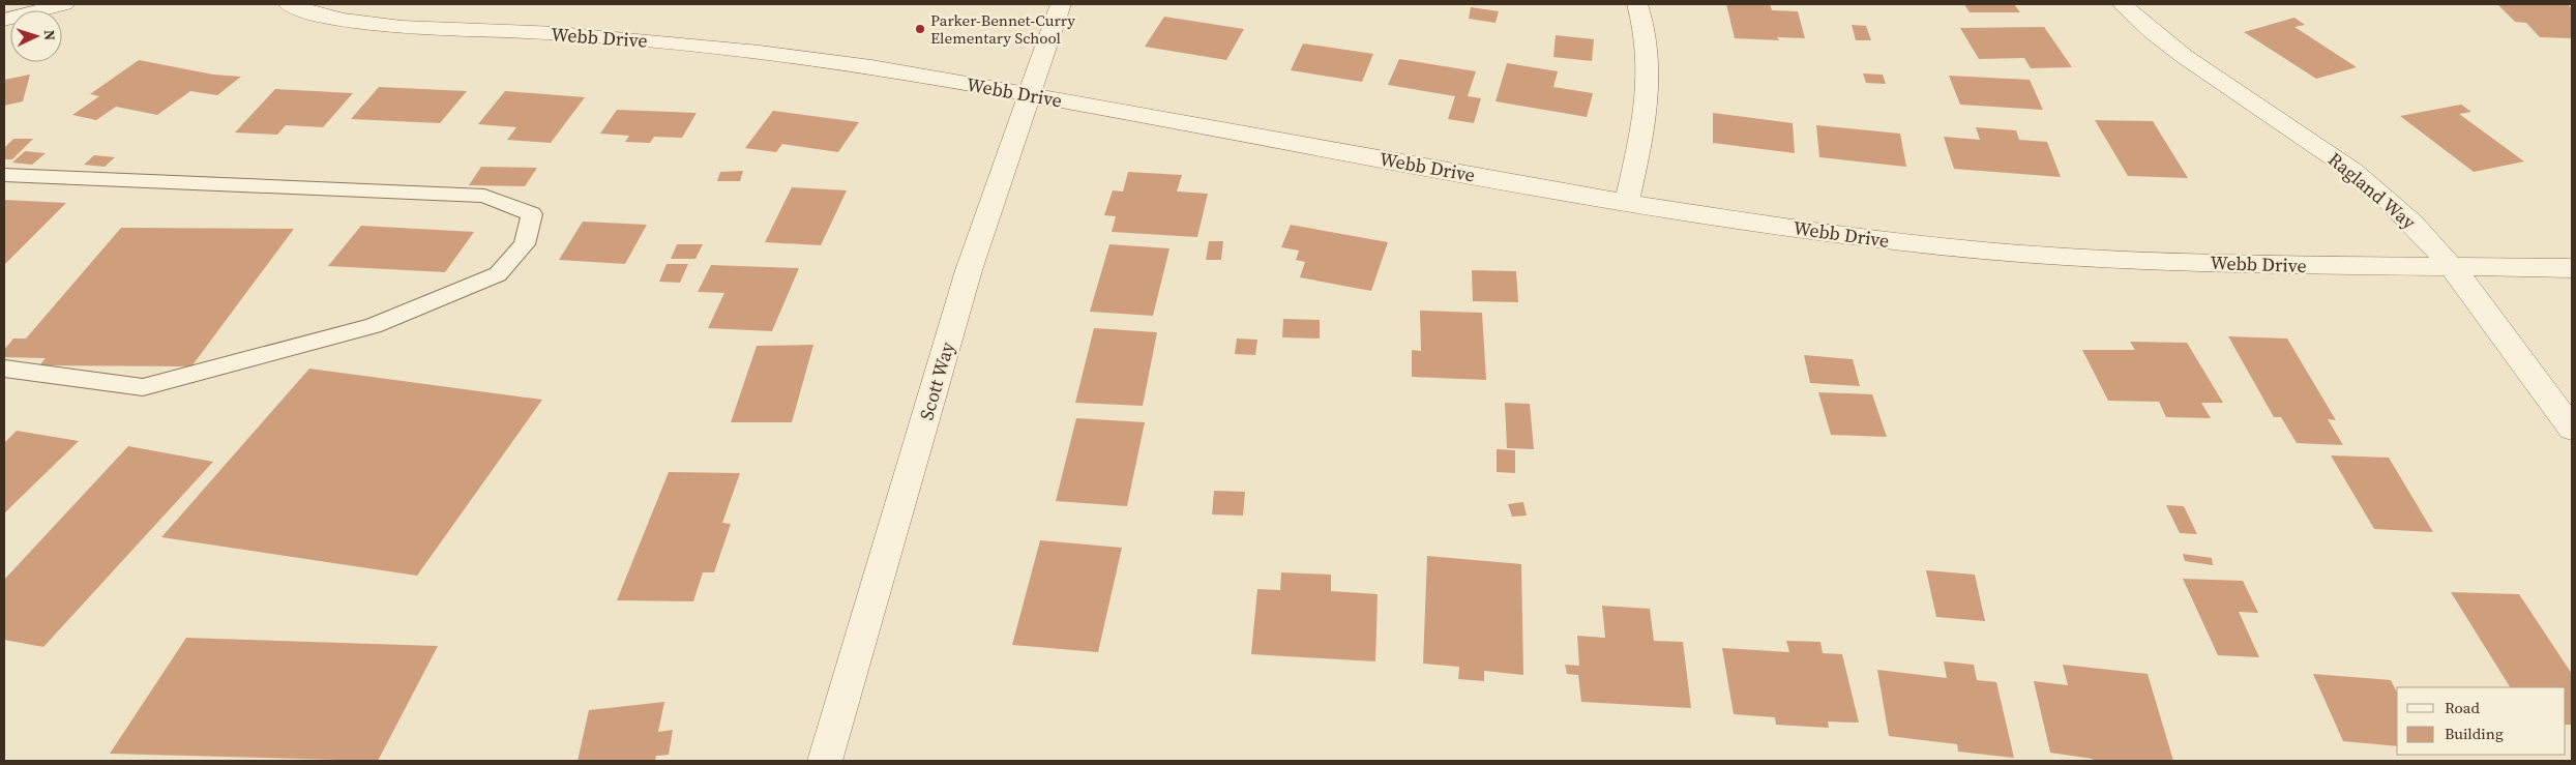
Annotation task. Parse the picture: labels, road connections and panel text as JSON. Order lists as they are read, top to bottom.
{
  "streets": {
    "street": ["Webb Drive", "Ragland Way", "Scott Way"]
  },
  "crossings": [
    ["Webb Drive", "Ragland Way"],
    ["Webb Drive", "Scott Way"]
  ],
  "places": ["Parker-Bennet-Curry Elementary School"],
  "legend": ["Road", "Building"],
  "north": "right"
}
